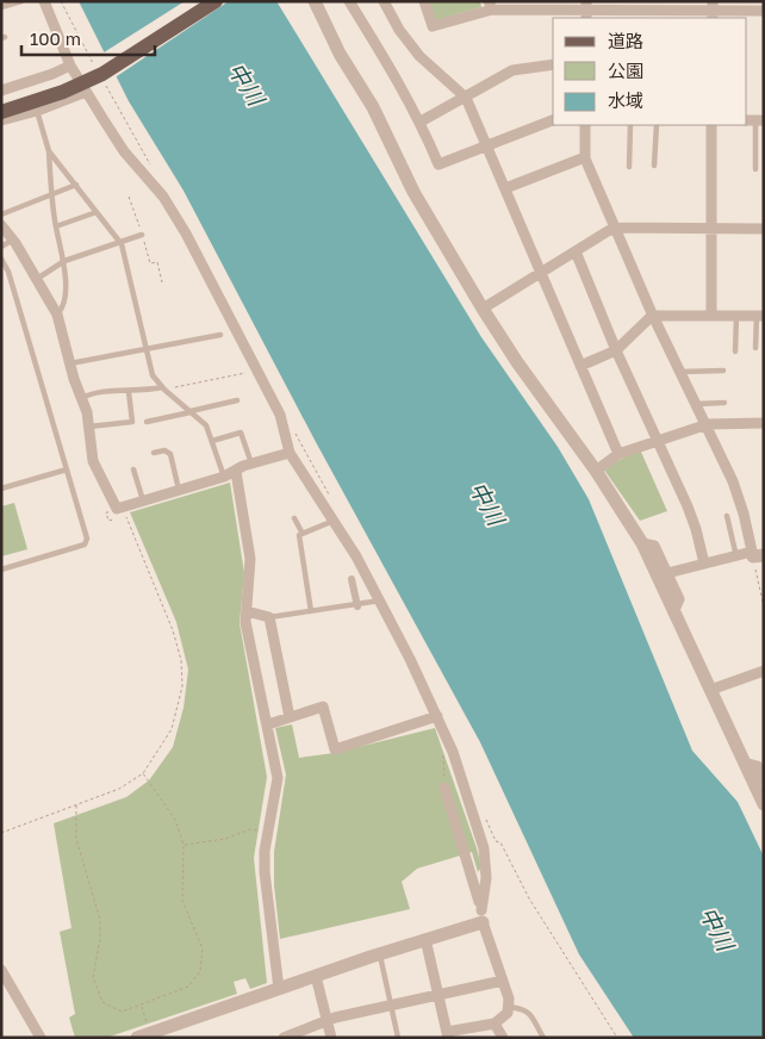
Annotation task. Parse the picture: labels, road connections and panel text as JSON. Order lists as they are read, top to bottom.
{
  "water": ["中川"],
  "legend": ["道路", "公園", "水域"],
  "scale_bar": "100 m"
}
